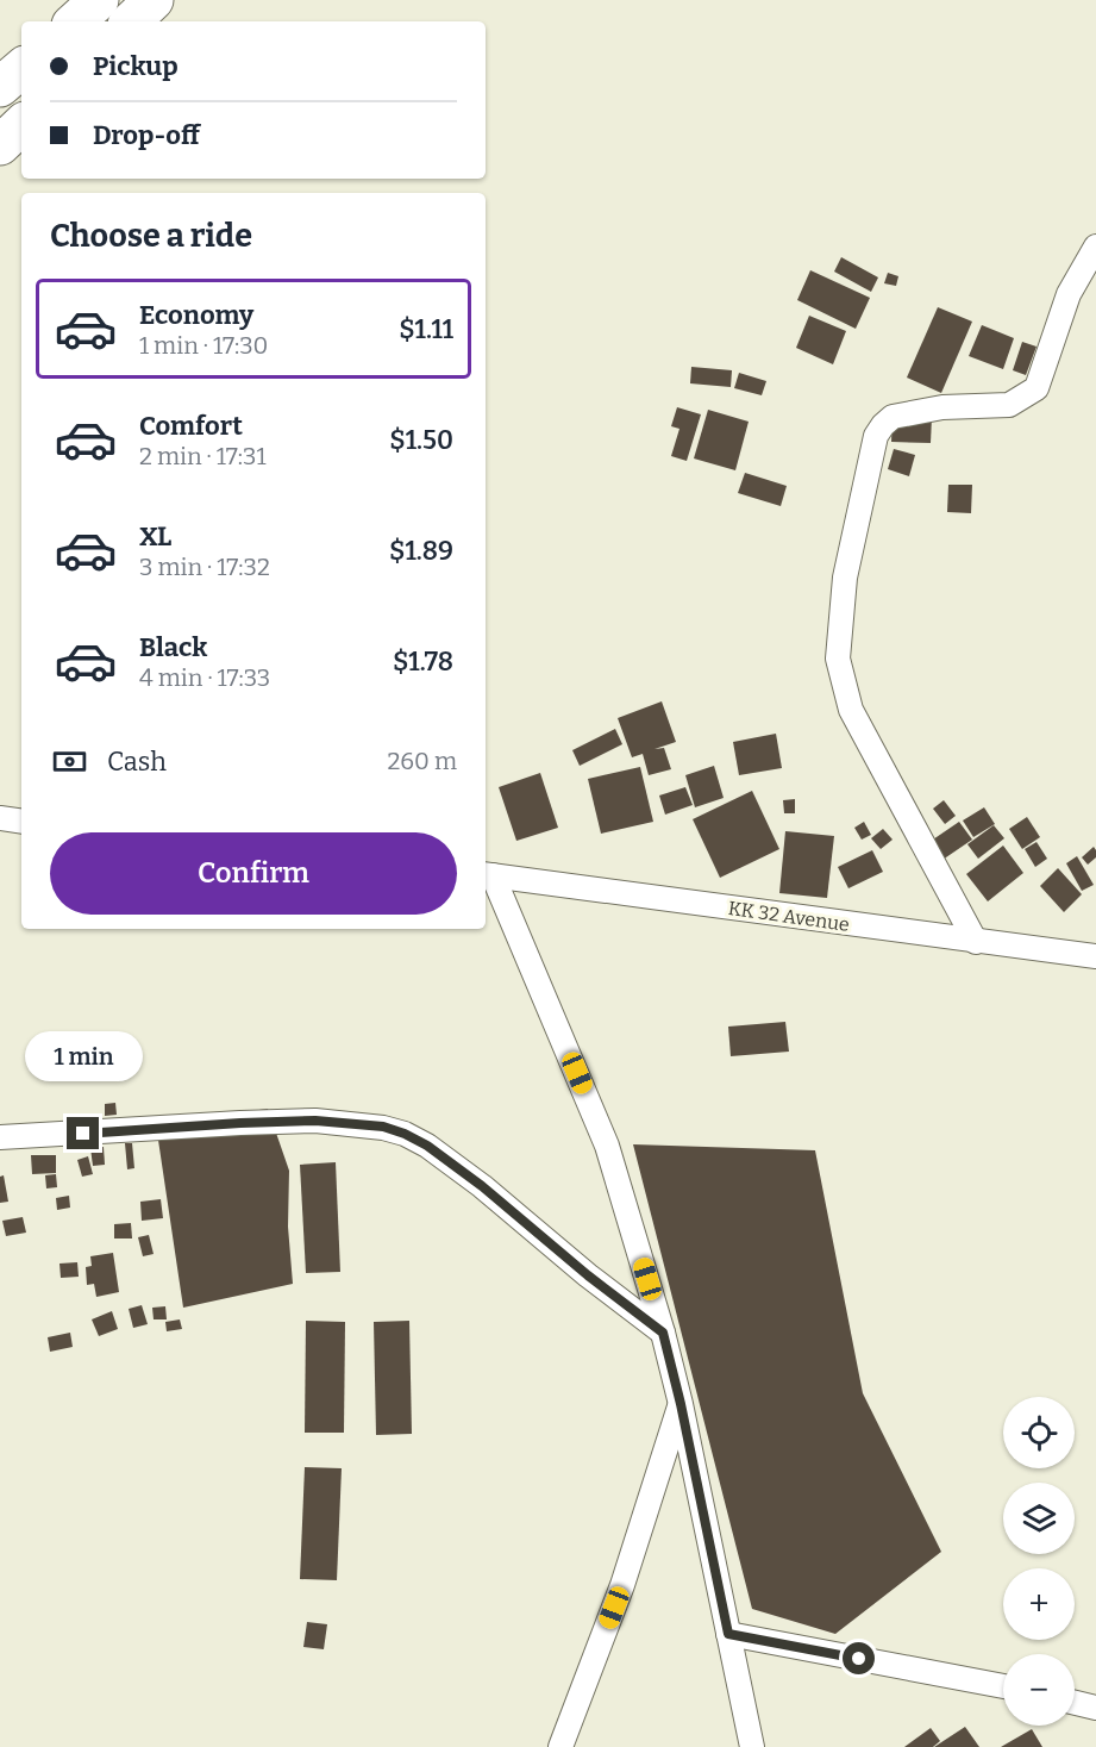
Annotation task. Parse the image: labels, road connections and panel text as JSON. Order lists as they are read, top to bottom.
{
  "streets": {
    "street": ["KK 32 Avenue"]
  },
  "page": {
    "banner": ["Pickup", "Drop-off"],
    "heading": "Choose a ride",
    "list": [
      {
        "name": "Economy",
        "note": "1 min · 17:30",
        "value": "$1.11"
      },
      {
        "name": "Comfort",
        "note": "2 min · 17:31",
        "value": "$1.50"
      },
      {
        "name": "XL",
        "note": "3 min · 17:32",
        "value": "$1.89"
      },
      {
        "name": "Black",
        "note": "4 min · 17:33",
        "value": "$1.78"
      }
    ],
    "pay": ["Cash", "260 m"],
    "buttons": "Confirm",
    "bubble": "1 min",
    "map_buttons": ["+", "−"]
  }
}
